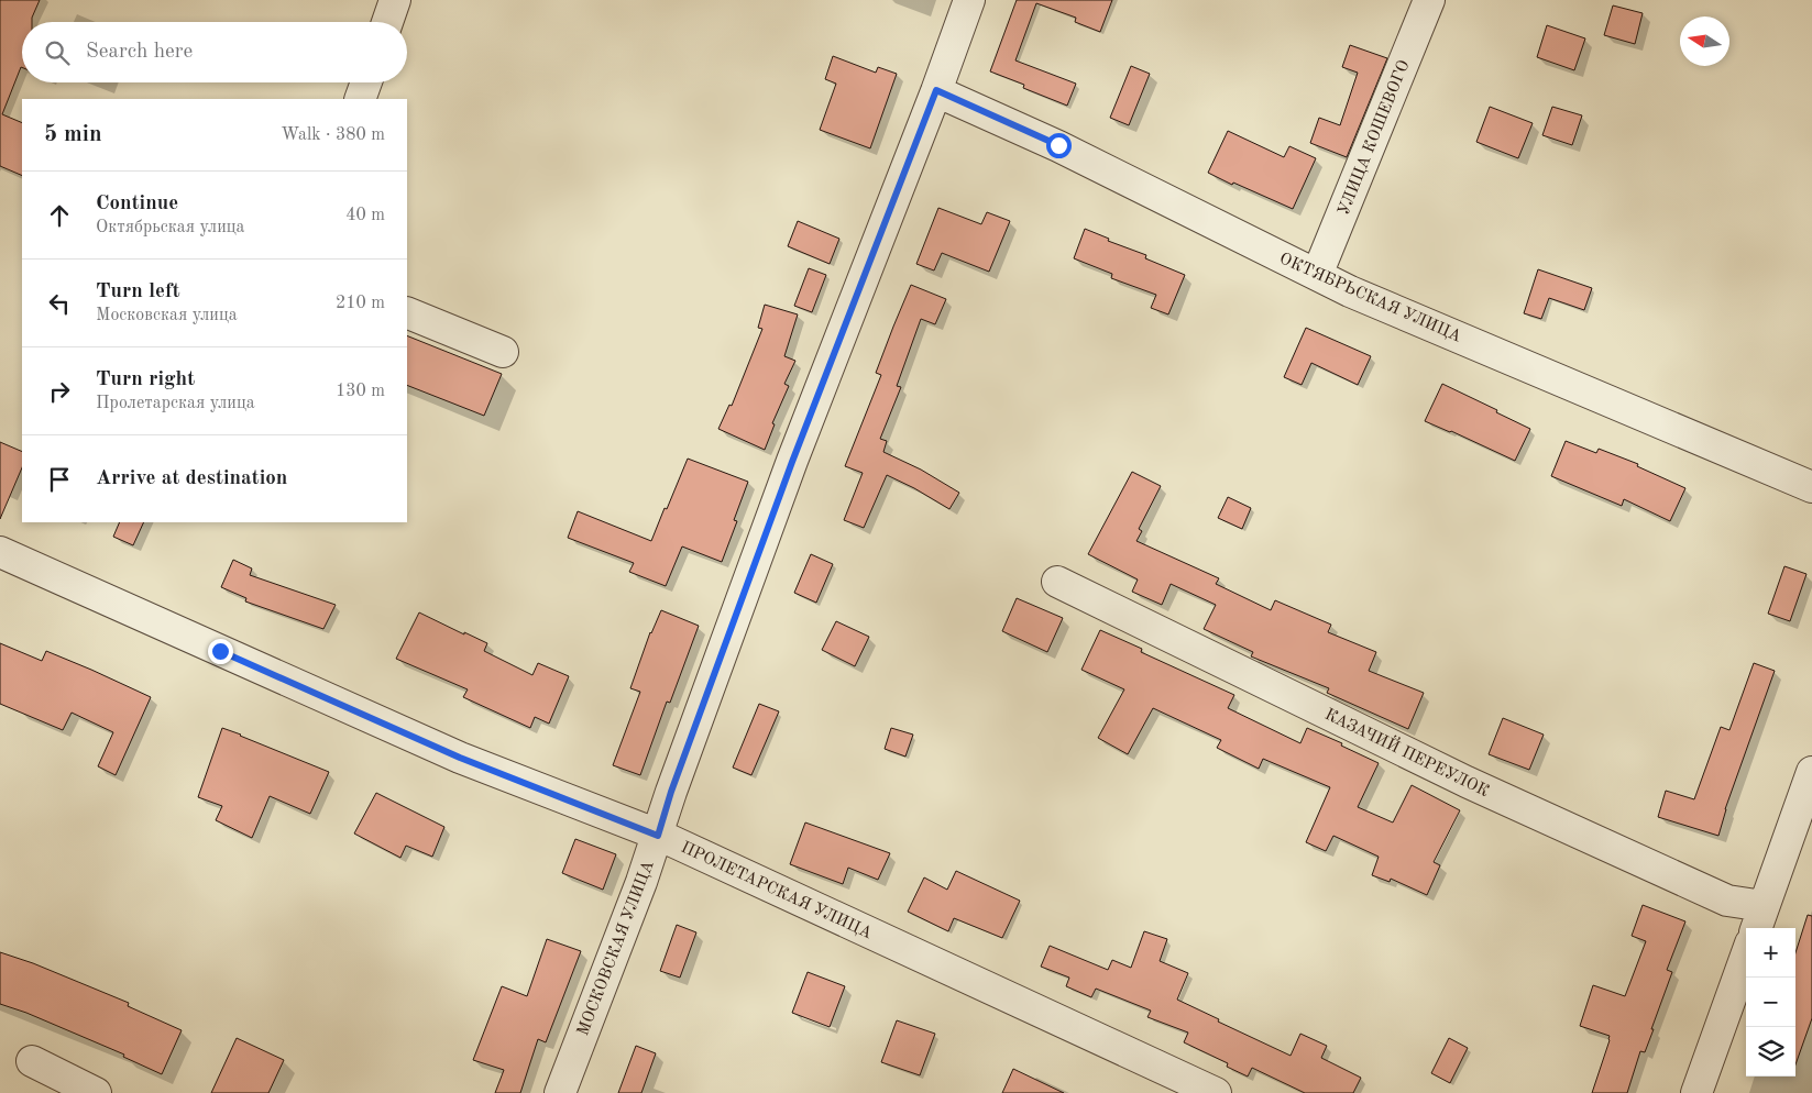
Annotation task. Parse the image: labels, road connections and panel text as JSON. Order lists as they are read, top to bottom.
{
  "streets": {
    "street": [
      "УЛИЦА КОШЕВОГО",
      "ОКТЯБРЬСКАЯ УЛИЦА",
      "КАЗАЧИЙ ПЕРЕУЛОК",
      "ПРОЛЕТАРСКАЯ УЛИЦА",
      "МОСКОВСКАЯ УЛИЦА"
    ]
  },
  "crossings": [
    ["УЛИЦА КОШЕВОГО", "ОКТЯБРЬСКАЯ УЛИЦА"],
    ["ОКТЯБРЬСКАЯ УЛИЦА", "МОСКОВСКАЯ УЛИЦА"],
    ["ПРОЛЕТАРСКАЯ УЛИЦА", "МОСКОВСКАЯ УЛИЦА"]
  ],
  "north": "left",
  "page": {
    "search": "Search here",
    "heading": ["5 min", "Walk · 380 m"],
    "list": [
      ["Continue", "Октябрьская улица", "40 m"],
      ["Turn left", "Московская улица", "210 m"],
      ["Turn right", "Пролетарская улица", "130 m"],
      "Arrive at destination"
    ],
    "map_buttons": ["+", "−"]
  }
}
